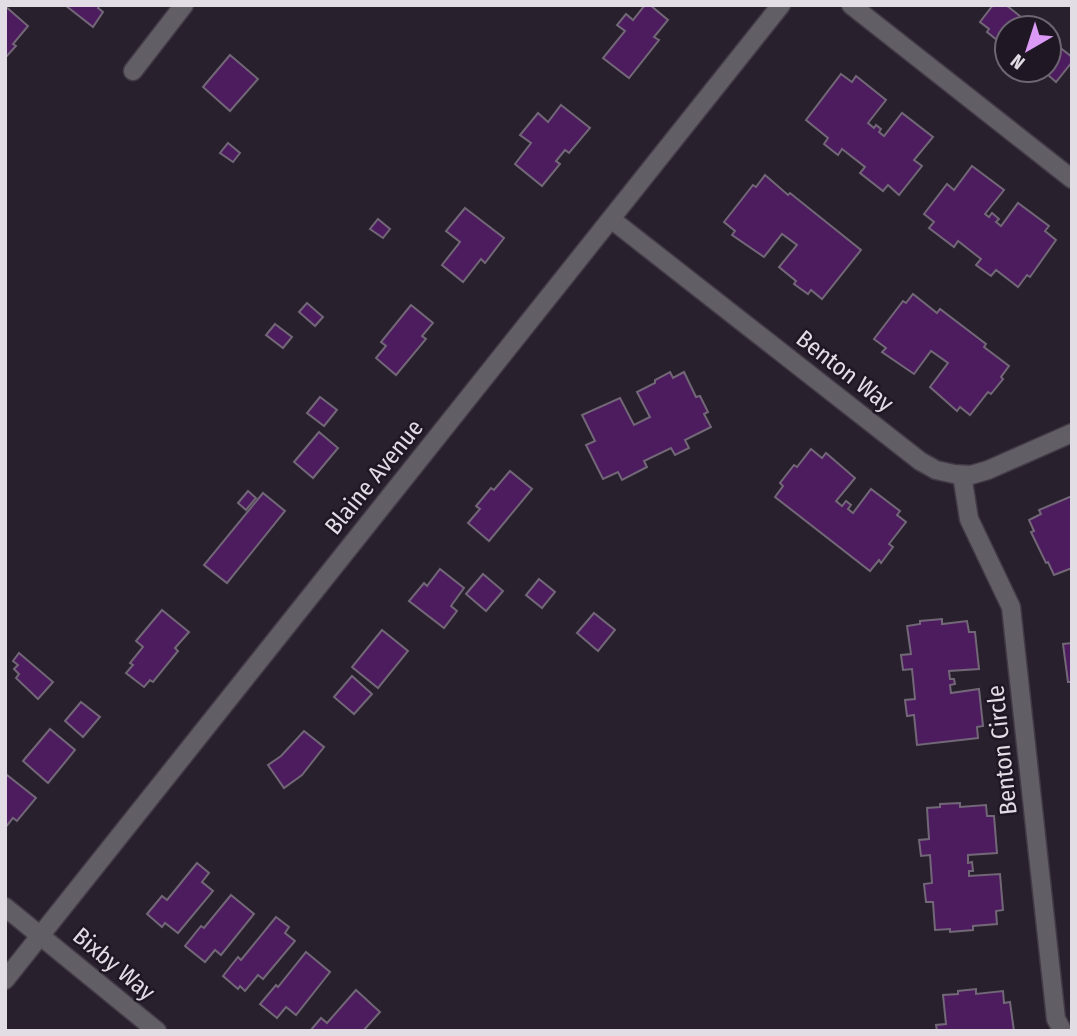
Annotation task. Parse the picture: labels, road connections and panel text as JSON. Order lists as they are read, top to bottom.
{
  "streets": {
    "street": [
      "Benton Way",
      "Blaine Avenue",
      "Benton Circle",
      "Bixby Way"
    ]
  },
  "crossings": [
    ["Benton Way", "Blaine Avenue"],
    ["Benton Way", "Benton Circle"],
    ["Blaine Avenue", "Bixby Way"]
  ],
  "north": "bottom left"
}
